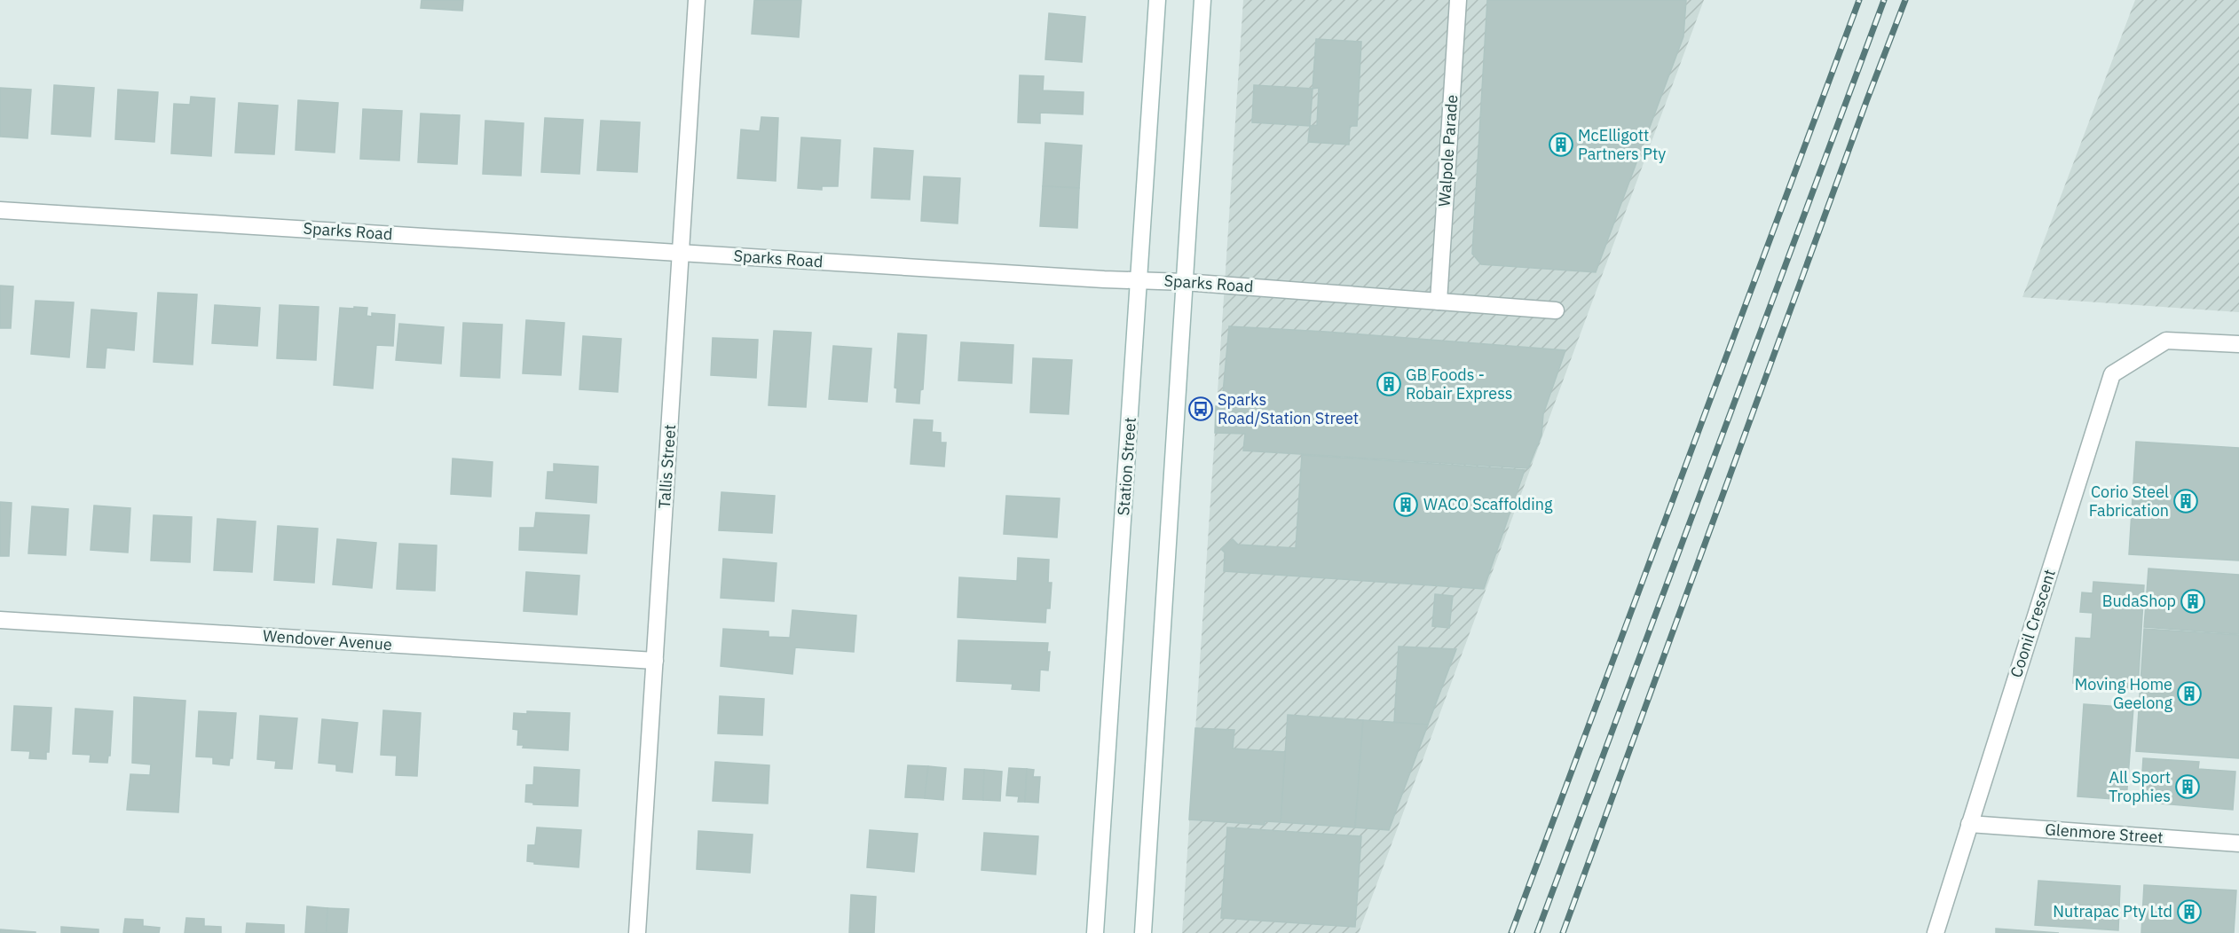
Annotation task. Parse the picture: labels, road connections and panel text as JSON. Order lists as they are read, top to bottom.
{
  "streets": {
    "street": [
      "Walpole Parade",
      "Sparks Road",
      "Tallis Street",
      "Station Street",
      "Coonil Crescent",
      "Wendover Avenue",
      "Glenmore Street"
    ]
  },
  "crossings": [
    ["Walpole Parade", "Sparks Road"],
    ["Sparks Road", "Tallis Street"],
    ["Sparks Road", "Station Street"],
    ["Tallis Street", "Wendover Avenue"],
    ["Coonil Crescent", "Glenmore Street"]
  ],
  "places": {
    "building": [
      "McElligott Partners Pty",
      "GB Foods - Robair Express",
      "Corio Steel Fabrication",
      "WACO Scaffolding",
      "BudaShop",
      "Moving Home Geelong",
      "All Sport Trophies",
      "Nutrapac Pty Ltd"
    ],
    "bus stop": ["Sparks Road/Station Street"]
  }
}
